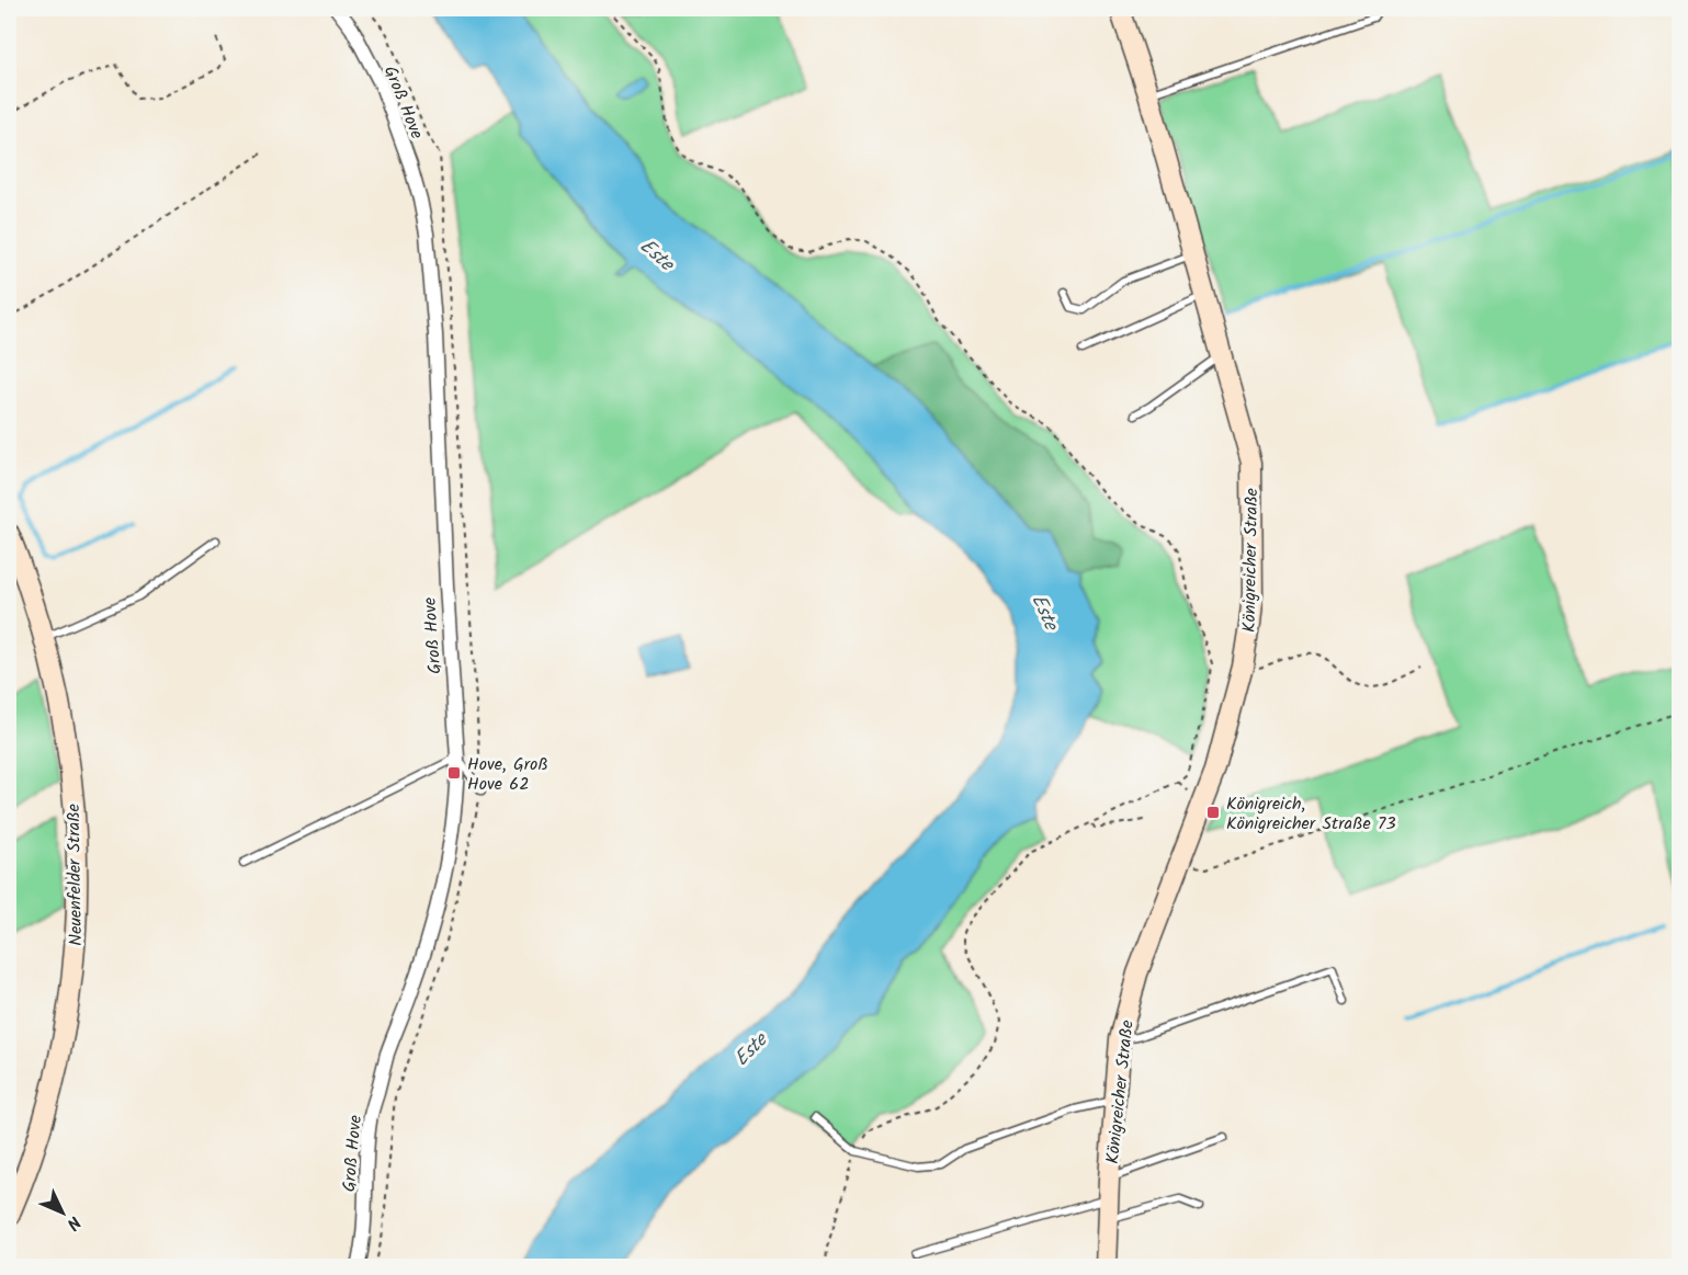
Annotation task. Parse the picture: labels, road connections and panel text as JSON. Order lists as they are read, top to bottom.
{
  "streets": {
    "street": ["Groß Hove", "Königreicher Straße", "Neuenfelder Straße"]
  },
  "water": ["Este"],
  "places": {
    "transit": ["Hove, Groß Hove 62", "Königreich, Königreicher Straße 73"]
  },
  "north": "bottom right"
}
